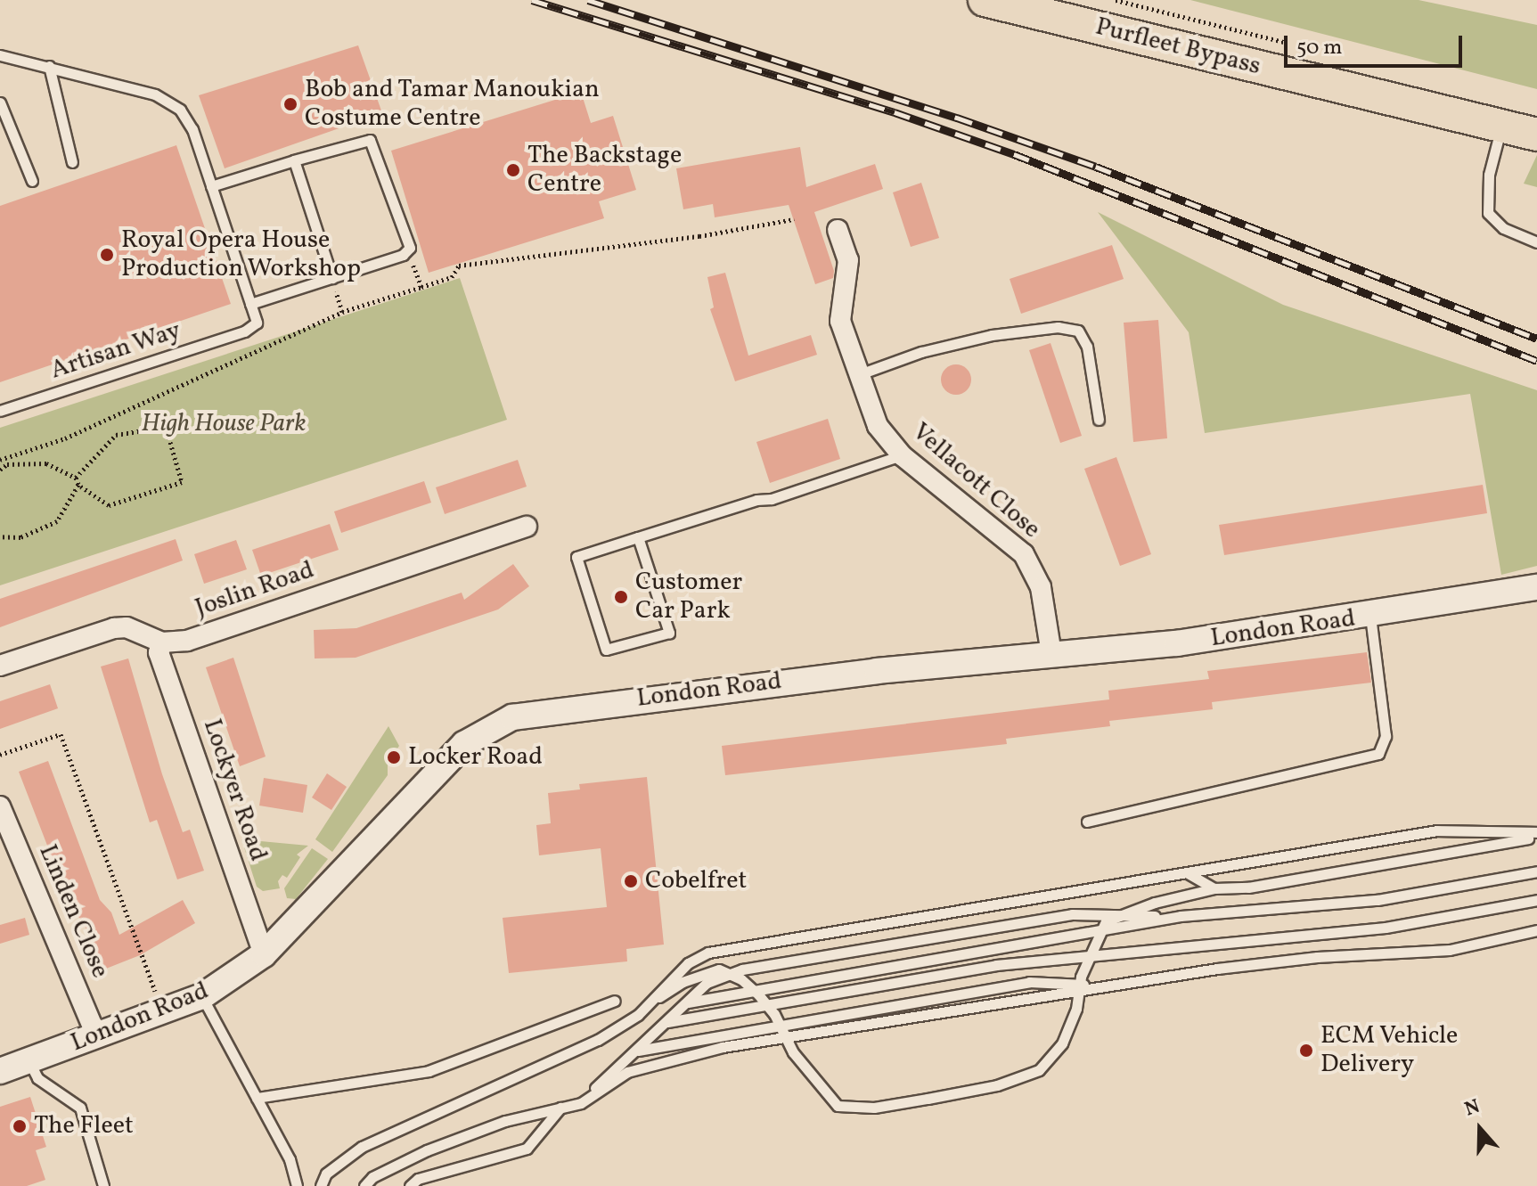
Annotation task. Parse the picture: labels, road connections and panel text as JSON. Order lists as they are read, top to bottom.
{
  "streets": {
    "main road": ["Purfleet Bypass"],
    "street": [
      "Vellacott Close",
      "Joslin Road",
      "London Road",
      "Lockyer Road",
      "Linden Close"
    ],
    "lane": ["Artisan Way"]
  },
  "crossings": [
    ["Vellacott Close", "London Road"],
    ["Joslin Road", "Lockyer Road"],
    ["London Road", "Lockyer Road"],
    ["London Road", "Linden Close"]
  ],
  "parks": ["High House Park"],
  "places": [
    "Bob and Tamar Manoukian Costume Centre",
    "The Backstage Centre",
    "Royal Opera House Production Workshop",
    "Customer Car Park",
    "Locker Road",
    "Cobelfret",
    "ECM Vehicle Delivery",
    "The Fleet"
  ],
  "scale_bar": "50 m",
  "north": "top"
}
